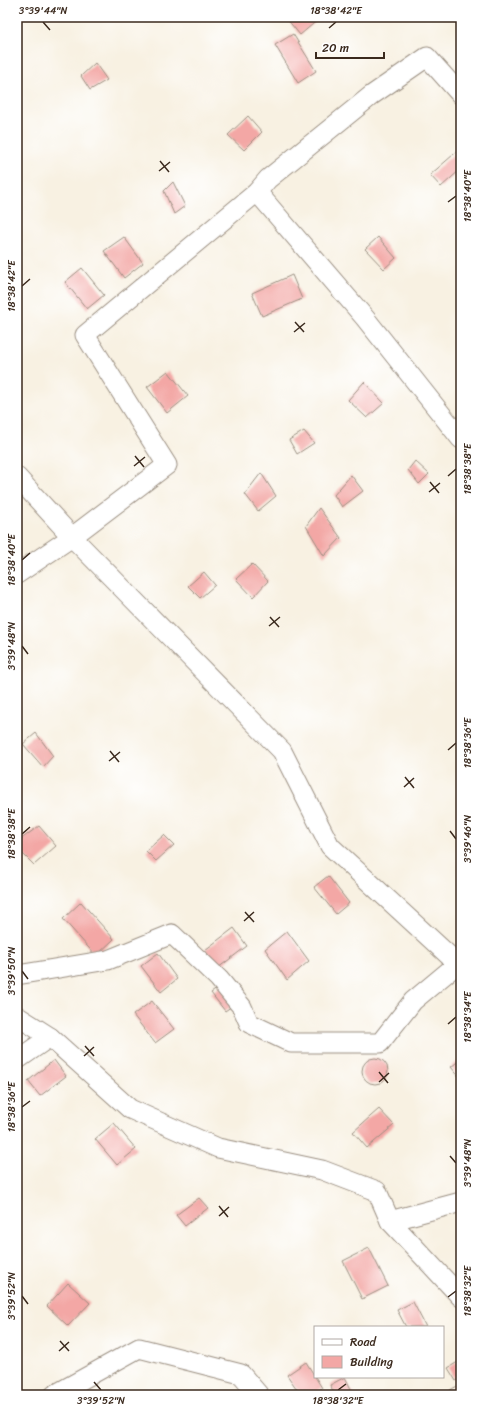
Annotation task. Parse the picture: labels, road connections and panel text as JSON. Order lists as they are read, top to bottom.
{
  "legend": ["Road", "Building"],
  "scale_bar": "20 m",
  "coordinates": [
    "3°39'44\"N",
    "18°38'42\"E",
    "18°38'40\"E",
    "18°38'38\"E",
    "3°39'48\"N",
    "18°38'36\"E",
    "3°39'46\"N",
    "3°39'50\"N",
    "18°38'34\"E",
    "18°38'32\"E",
    "3°39'52\"N"
  ]
}
